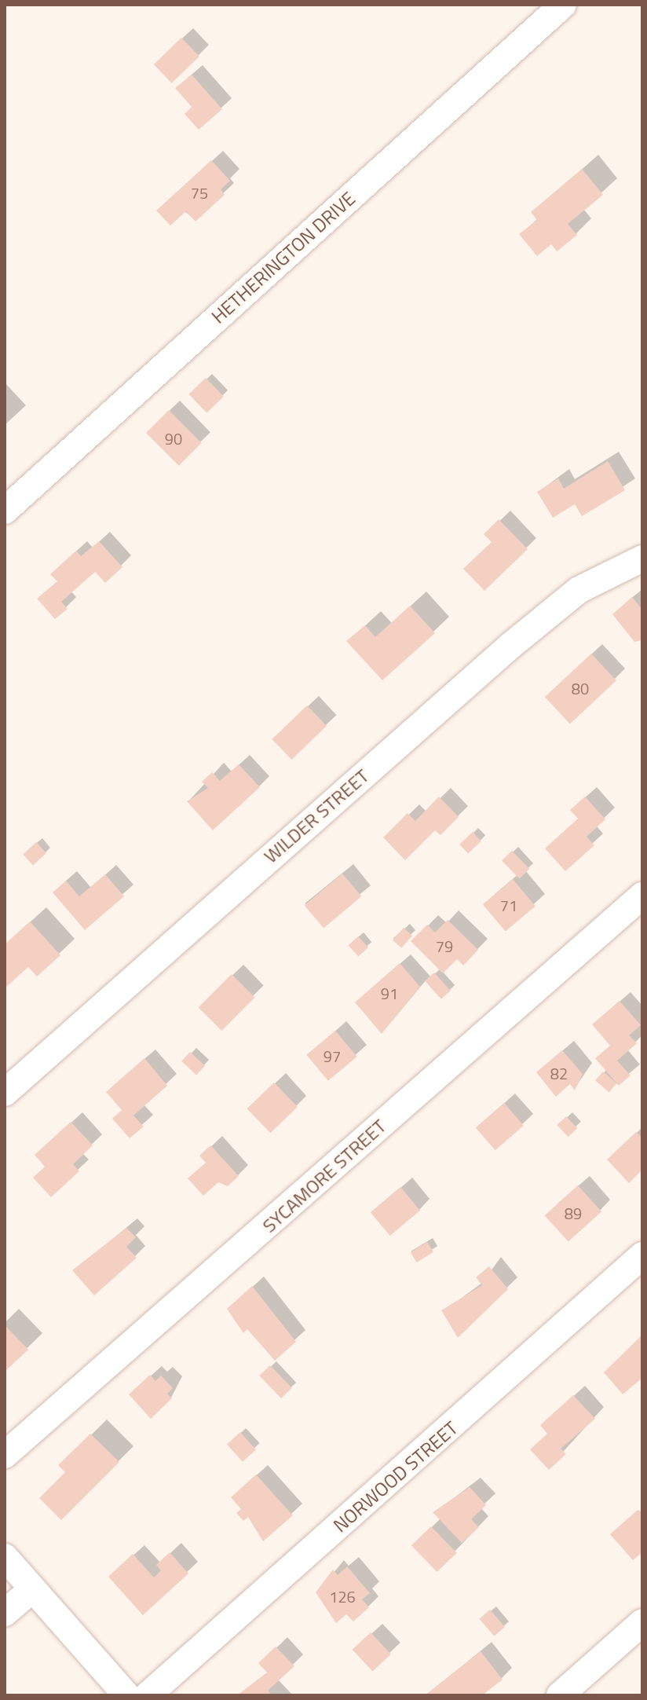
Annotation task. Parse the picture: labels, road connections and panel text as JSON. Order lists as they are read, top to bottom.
{
  "streets": {
    "street": [
      "HETHERINGTON DRIVE",
      "WILDER STREET",
      "SYCAMORE STREET",
      "NORWOOD STREET"
    ]
  },
  "house_numbers": [
    "75",
    "90",
    "80",
    "71",
    "79",
    "91",
    "97",
    "82",
    "89",
    "126"
  ]
}
